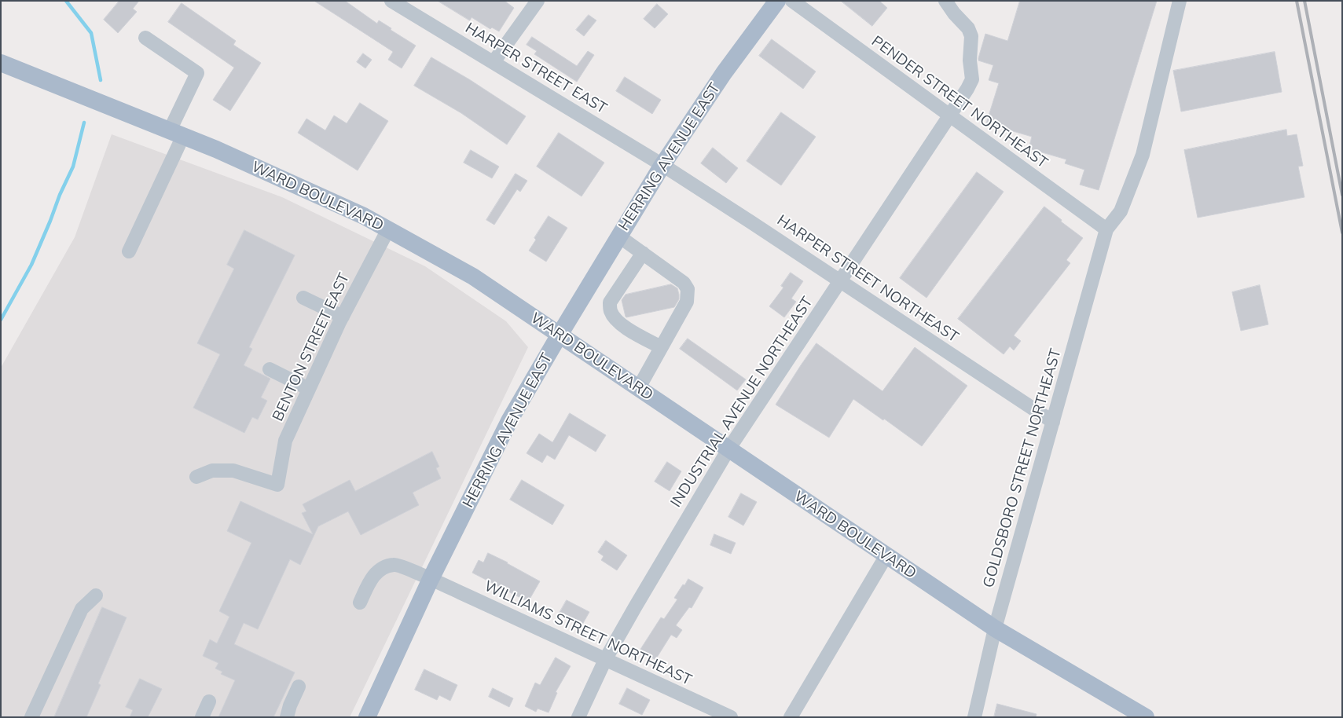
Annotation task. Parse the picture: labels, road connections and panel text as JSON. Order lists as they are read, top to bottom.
{
  "streets": {
    "main road": ["HERRING AVENUE EAST", "WARD BOULEVARD"],
    "street": [
      "HARPER STREET EAST",
      "PENDER STREET NORTHEAST",
      "HARPER STREET NORTHEAST",
      "BENTON STREET EAST",
      "INDUSTRIAL AVENUE NORTHEAST",
      "GOLDSBORO STREET NORTHEAST",
      "WILLIAMS STREET NORTHEAST"
    ]
  },
  "crossings": [
    ["HARPER STREET EAST", "HERRING AVENUE EAST"],
    ["HARPER STREET EAST", "HARPER STREET NORTHEAST"],
    ["PENDER STREET NORTHEAST", "INDUSTRIAL AVENUE NORTHEAST"],
    ["PENDER STREET NORTHEAST", "GOLDSBORO STREET NORTHEAST"],
    ["HERRING AVENUE EAST", "WARD BOULEVARD"],
    ["HERRING AVENUE EAST", "HARPER STREET NORTHEAST"],
    ["HERRING AVENUE EAST", "WILLIAMS STREET NORTHEAST"],
    ["WARD BOULEVARD", "BENTON STREET EAST"],
    ["WARD BOULEVARD", "INDUSTRIAL AVENUE NORTHEAST"],
    ["WARD BOULEVARD", "GOLDSBORO STREET NORTHEAST"],
    ["HARPER STREET NORTHEAST", "INDUSTRIAL AVENUE NORTHEAST"],
    ["HARPER STREET NORTHEAST", "GOLDSBORO STREET NORTHEAST"],
    ["INDUSTRIAL AVENUE NORTHEAST", "WILLIAMS STREET NORTHEAST"]
  ]
}
